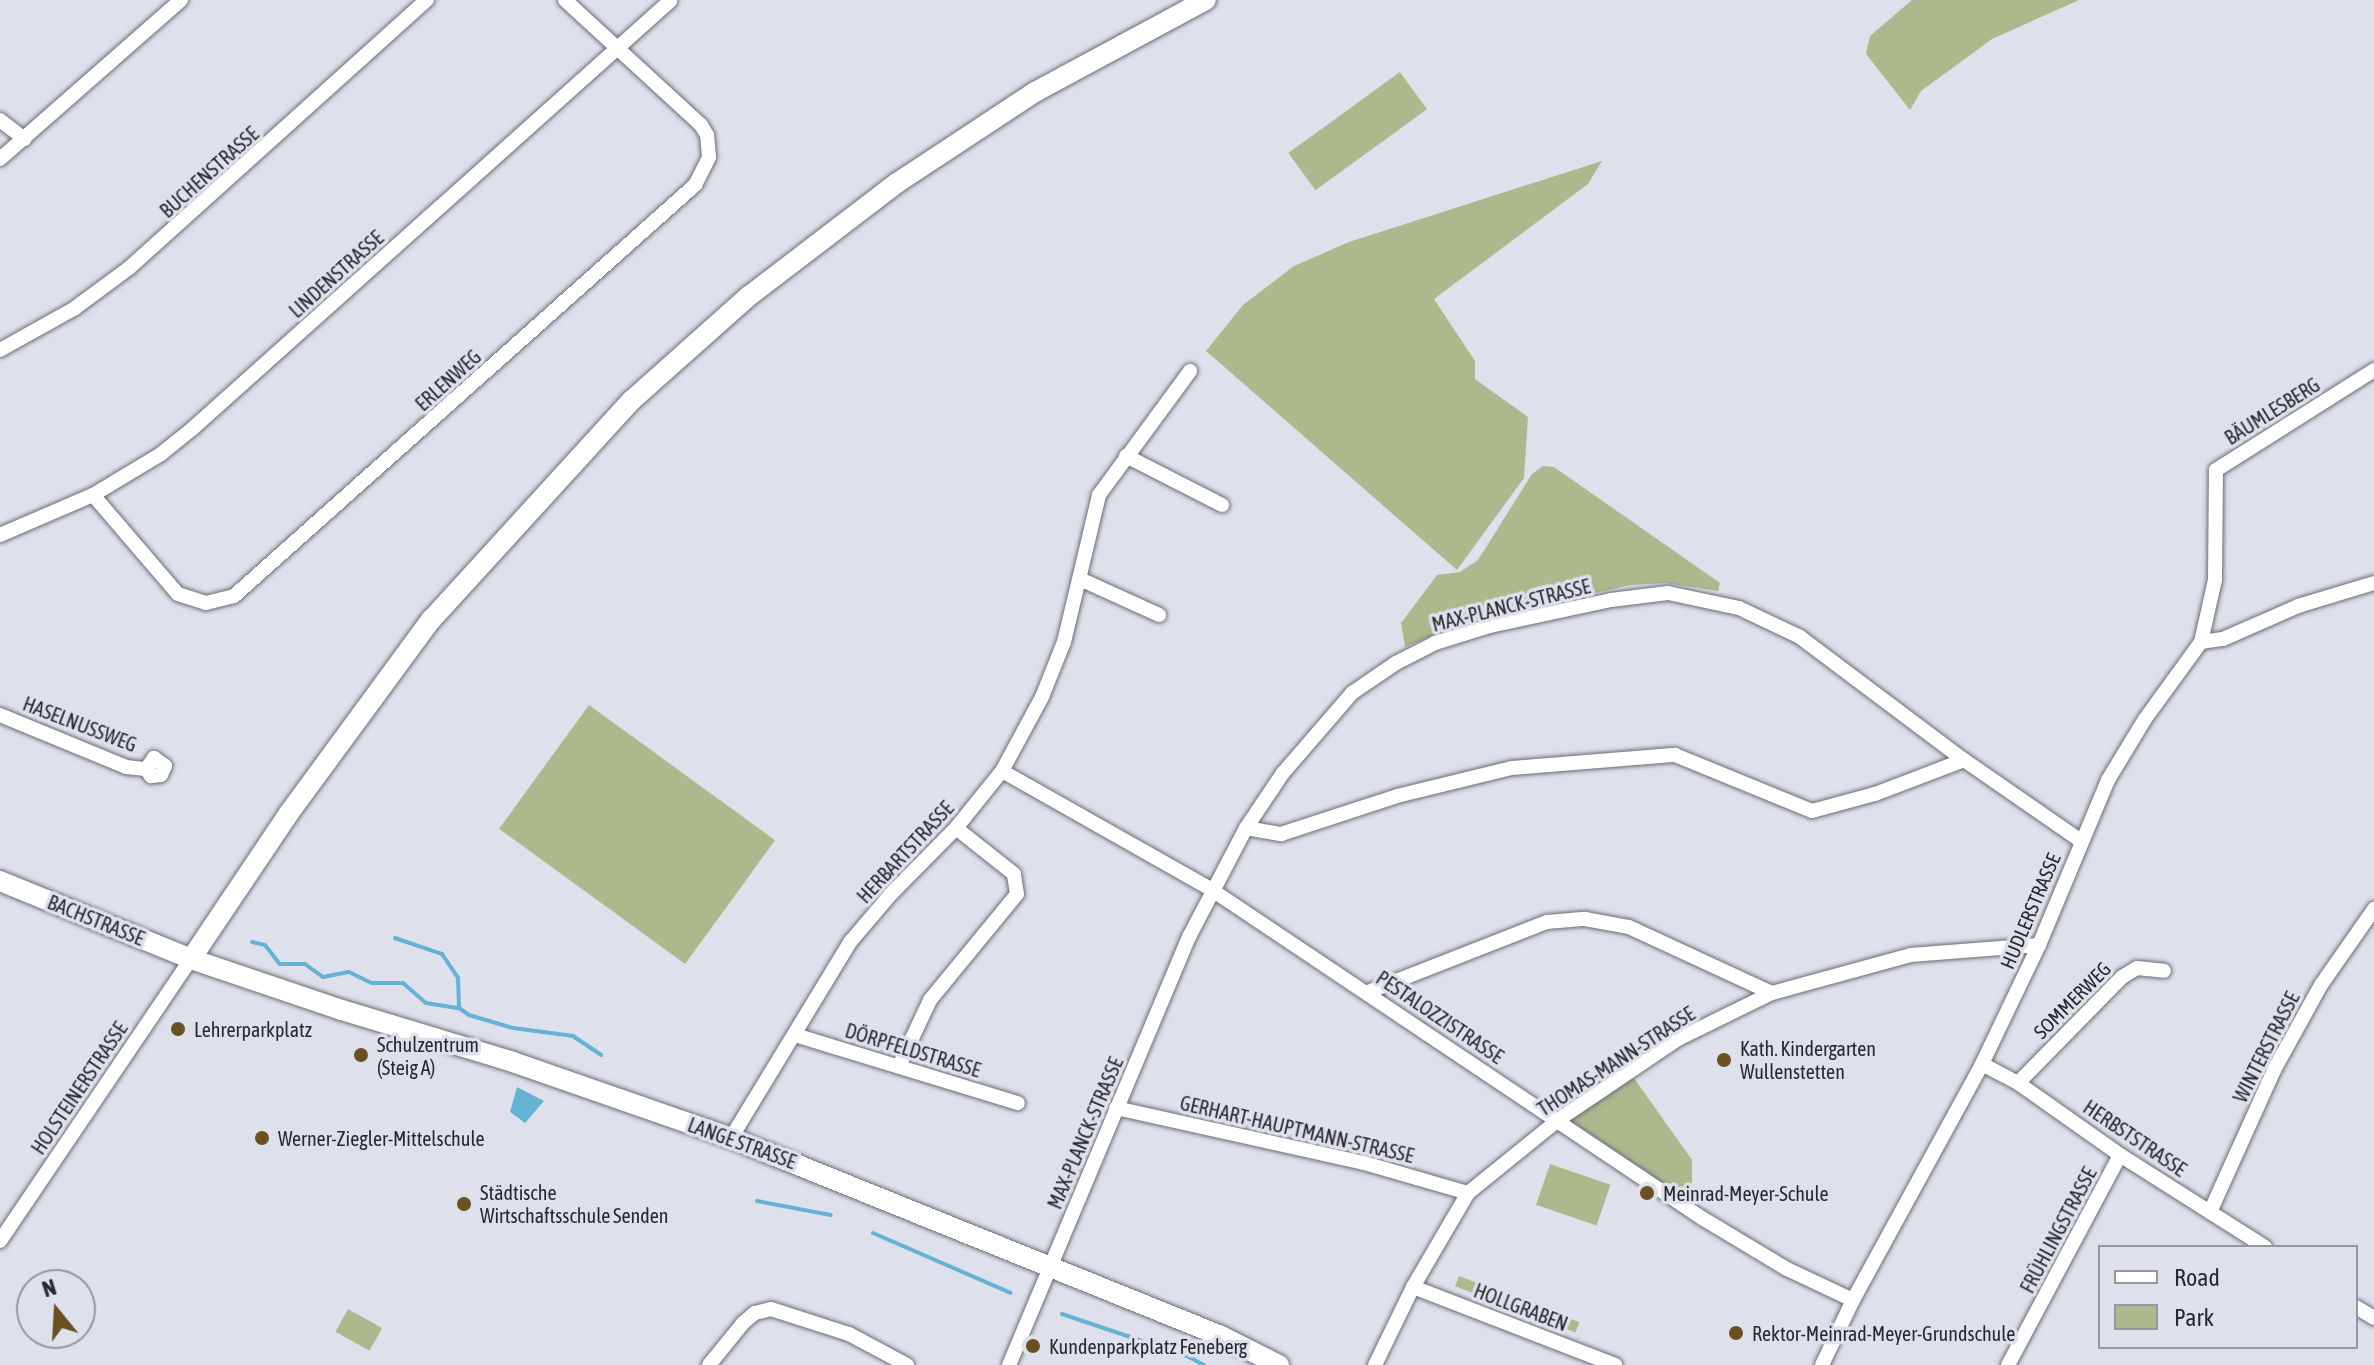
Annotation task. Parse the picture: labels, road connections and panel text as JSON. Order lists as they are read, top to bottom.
{
  "streets": {
    "street": [
      "BUCHENSTRASSE",
      "LINDENSTRASSE",
      "ERLENWEG",
      "BÄUMLESBERG",
      "MAX-PLANCK-STRASSE",
      "HASELNUSSWEG",
      "HERBARTSTRASSE",
      "HUDLERSTRASSE",
      "BACHSTRASSE",
      "SOMMERWEG",
      "PESTALOZZISTRASSE",
      "WINTERSTRASSE",
      "DÖRPFELDSTRASSE",
      "THOMAS-MANN-STRASSE",
      "HOLSTEINERSTRASSE",
      "GERHART-HAUPTMANN-STRASSE",
      "HERBSTSTRASSE",
      "LANGE STRASSE",
      "FRÜHLINGSTRASSE",
      "HOLLGRABEN"
    ]
  },
  "crossings": [
    ["LINDENSTRASSE", "ERLENWEG"],
    ["BÄUMLESBERG", "HUDLERSTRASSE"],
    ["MAX-PLANCK-STRASSE", "HUDLERSTRASSE"],
    ["MAX-PLANCK-STRASSE", "PESTALOZZISTRASSE"],
    ["MAX-PLANCK-STRASSE", "GERHART-HAUPTMANN-STRASSE"],
    ["MAX-PLANCK-STRASSE", "LANGE STRASSE"],
    ["HERBARTSTRASSE", "PESTALOZZISTRASSE"],
    ["HERBARTSTRASSE", "DÖRPFELDSTRASSE"],
    ["HERBARTSTRASSE", "LANGE STRASSE"],
    ["HUDLERSTRASSE", "PESTALOZZISTRASSE"],
    ["HUDLERSTRASSE", "THOMAS-MANN-STRASSE"],
    ["HUDLERSTRASSE", "HERBSTSTRASSE"],
    ["BACHSTRASSE", "HOLSTEINERSTRASSE"],
    ["BACHSTRASSE", "LANGE STRASSE"],
    ["SOMMERWEG", "HERBSTSTRASSE"],
    ["PESTALOZZISTRASSE", "THOMAS-MANN-STRASSE"],
    ["WINTERSTRASSE", "HERBSTSTRASSE"],
    ["THOMAS-MANN-STRASSE", "GERHART-HAUPTMANN-STRASSE"],
    ["THOMAS-MANN-STRASSE", "HOLLGRABEN"],
    ["HOLSTEINERSTRASSE", "LANGE STRASSE"],
    ["HERBSTSTRASSE", "FRÜHLINGSTRASSE"]
  ],
  "places": [
    "Lehrerparkplatz",
    "Schulzentrum (Steig A)",
    "Kath. Kindergarten Wullenstetten",
    "Werner-Ziegler-Mittelschule",
    "Meinrad-Meyer-Schule",
    "Städtische Wirtschaftsschule Senden",
    "Rektor-Meinrad-Meyer-Grundschule",
    "Kundenparkplatz Feneberg"
  ],
  "legend": ["Road", "Park"],
  "north": "top"
}
